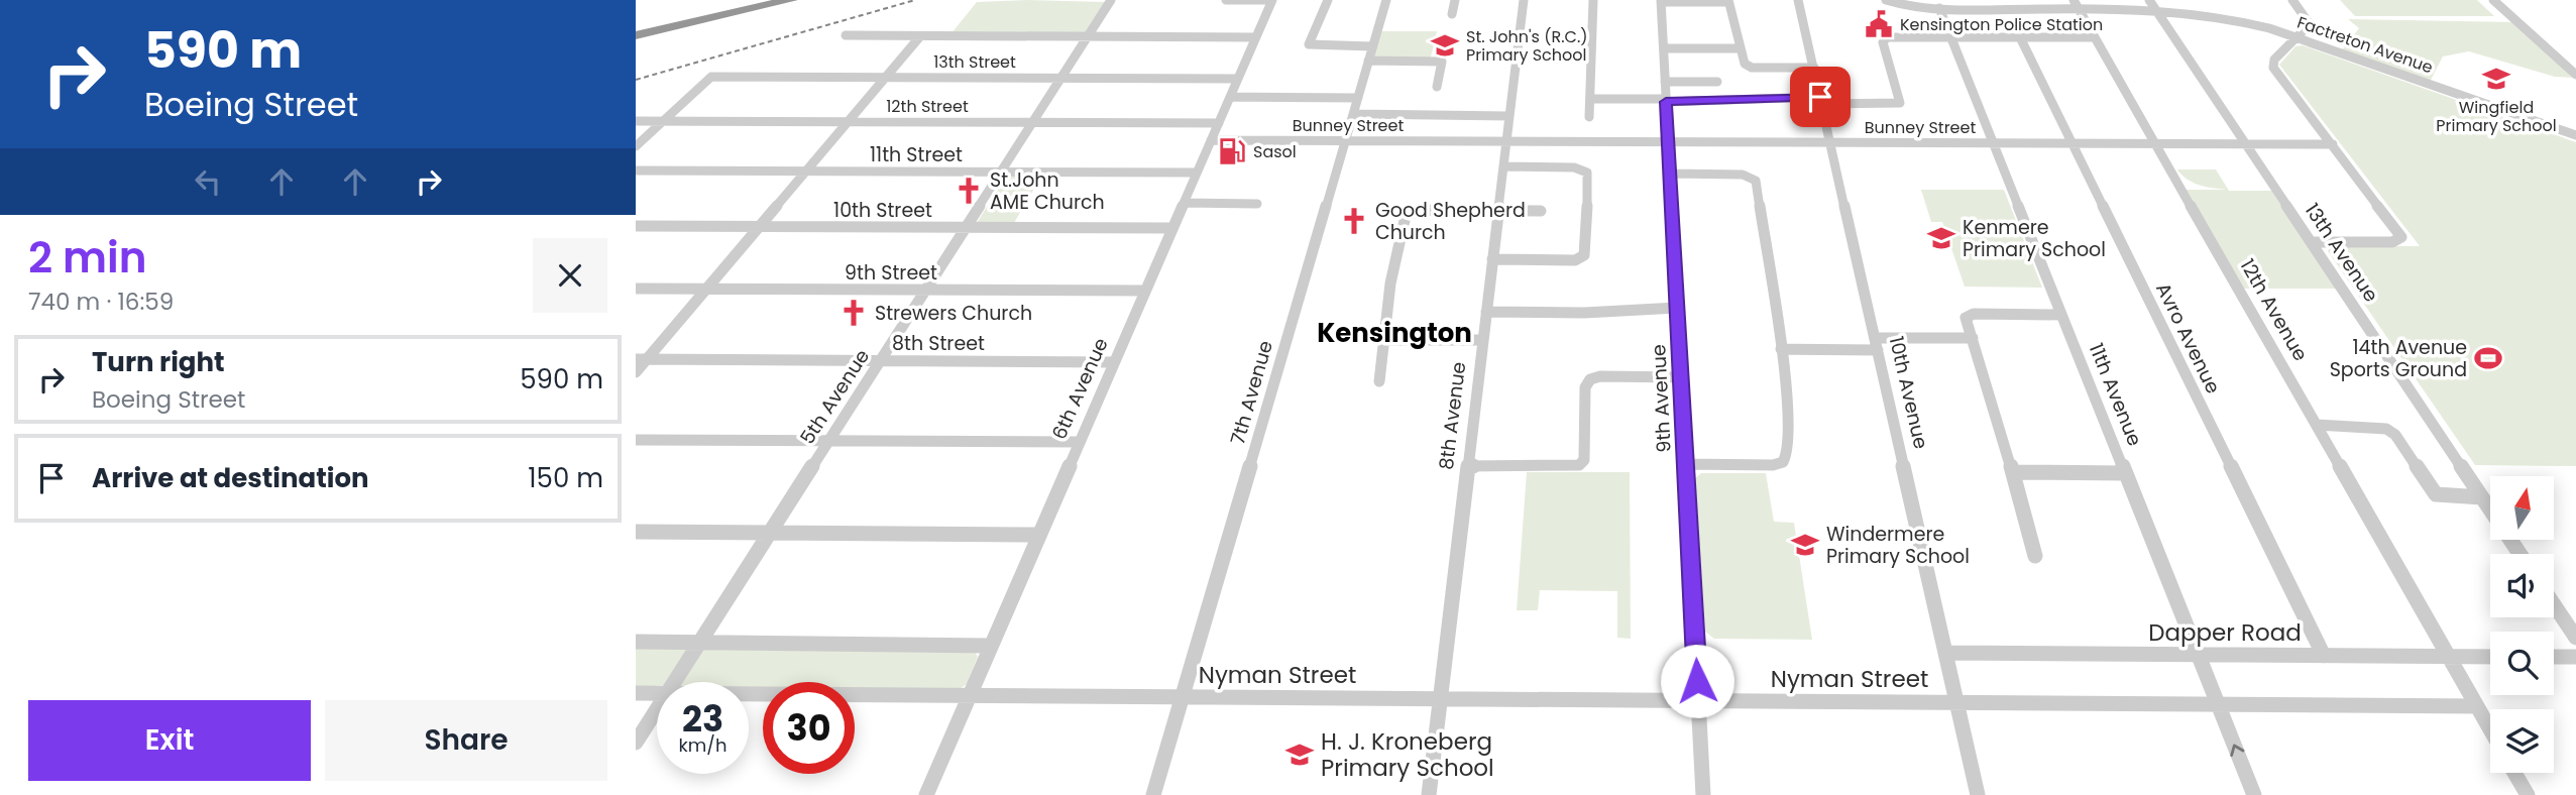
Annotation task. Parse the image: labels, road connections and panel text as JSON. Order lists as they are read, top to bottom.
{
  "streets": {
    "street": [
      "Factreton Avenue",
      "13th Street",
      "12th Street",
      "Bunney Street",
      "11th Street",
      "10th Street",
      "13th Avenue",
      "9th Street",
      "12th Avenue",
      "Avro Avenue",
      "8th Street",
      "6th Avenue",
      "7th Avenue",
      "10th Avenue",
      "11th Avenue",
      "5th Avenue",
      "9th Avenue",
      "8th Avenue",
      "Dapper Road",
      "Nyman Street"
    ]
  },
  "crossings": [
    ["Factreton Avenue", "13th Avenue"],
    ["Factreton Avenue", "12th Avenue"],
    ["Factreton Avenue", "11th Avenue"],
    ["13th Street", "12th Street"],
    ["13th Street", "6th Avenue"],
    ["13th Street", "5th Avenue"],
    ["12th Street", "6th Avenue"],
    ["12th Street", "5th Avenue"],
    ["Bunney Street", "13th Avenue"],
    ["Bunney Street", "12th Avenue"],
    ["Bunney Street", "Avro Avenue"],
    ["Bunney Street", "6th Avenue"],
    ["Bunney Street", "7th Avenue"],
    ["Bunney Street", "10th Avenue"],
    ["Bunney Street", "11th Avenue"],
    ["Bunney Street", "9th Avenue"],
    ["Bunney Street", "8th Avenue"],
    ["11th Street", "6th Avenue"],
    ["11th Street", "5th Avenue"],
    ["10th Street", "6th Avenue"],
    ["10th Street", "5th Avenue"],
    ["9th Street", "6th Avenue"],
    ["9th Street", "5th Avenue"],
    ["12th Avenue", "Dapper Road"],
    ["12th Avenue", "Nyman Street"],
    ["Avro Avenue", "Dapper Road"],
    ["8th Street", "6th Avenue"],
    ["8th Street", "5th Avenue"],
    ["6th Avenue", "Nyman Street"],
    ["7th Avenue", "Nyman Street"],
    ["10th Avenue", "Dapper Road"],
    ["10th Avenue", "Nyman Street"],
    ["11th Avenue", "Dapper Road"],
    ["11th Avenue", "Nyman Street"],
    ["9th Avenue", "Nyman Street"],
    ["8th Avenue", "Nyman Street"]
  ],
  "districts": ["Kensington"],
  "places": {
    "public building": ["Kensington Police Station"],
    "school or university": [
      "St. John's (R.C.) Primary School",
      "Wingfield Primary School",
      "Kenmere Primary School",
      "Windermere Primary School",
      "H. J. Kroneberg Primary School"
    ],
    "fuel station": ["Sasol"],
    "church": ["St.John AME Church", "Good Shepherd Church", "Strewers Church"],
    "sports": ["14th Avenue Sports Ground"]
  },
  "north": "top",
  "page": {
    "turn": ["590 m", "Boeing Street"],
    "heading": ["2 min", "740 m · 16:59"],
    "list": [
      {
        "name": "Turn right",
        "note": "Boeing Street",
        "value": "590 m"
      },
      {
        "name": "Arrive at destination",
        "value": "150 m"
      }
    ],
    "speed": "23 km/h",
    "limit": "30",
    "buttons": ["Exit", "Share"]
  }
}
